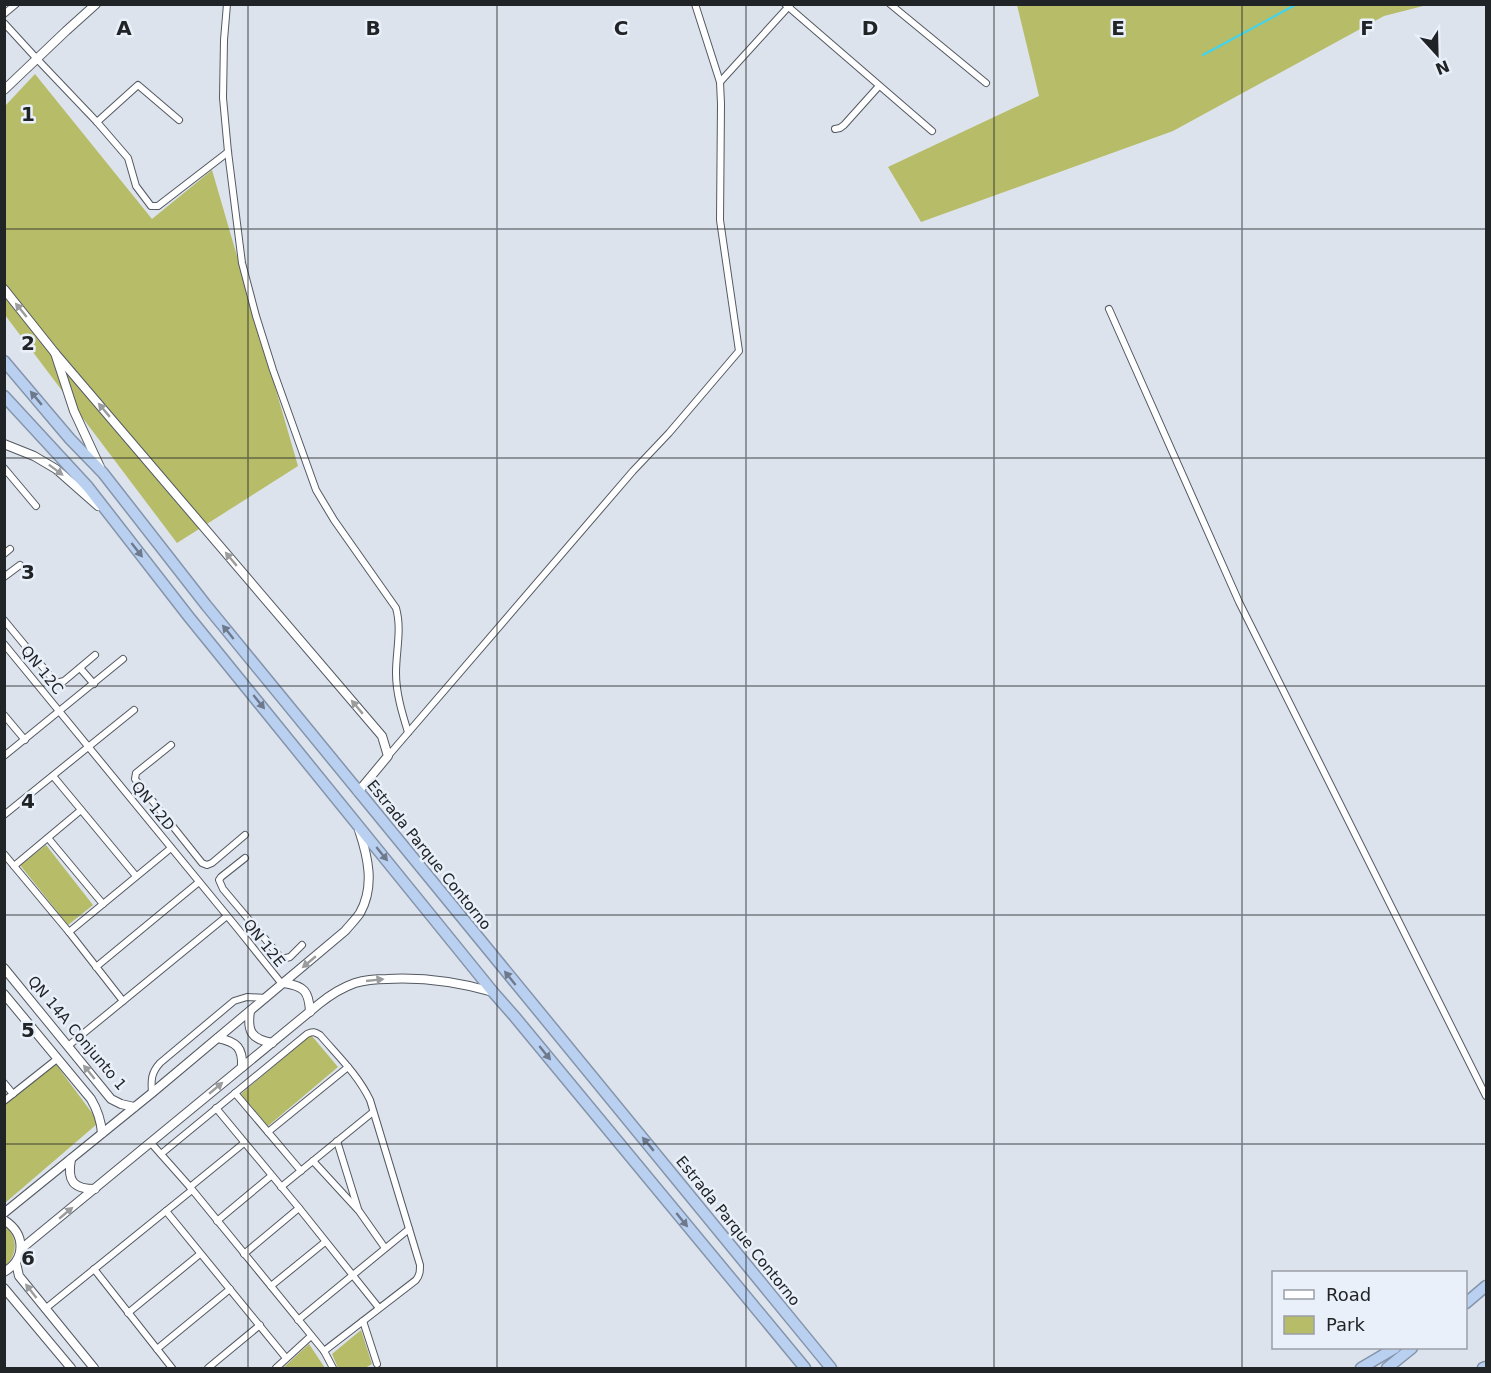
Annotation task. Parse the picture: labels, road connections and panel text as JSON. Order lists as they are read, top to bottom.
{
  "streets": {
    "highway": ["Estrada Parque Contorno"],
    "main road": ["QN 14A Conjunto 1"],
    "street": ["QN 12C", "QN 12D", "QN 12E"]
  },
  "crossings": [
    ["QN 12C", "QN 12D"],
    ["QN 12D", "QN 12E"]
  ],
  "legend": ["Road", "Park"],
  "north": "bottom",
  "grid": {
    "columns": [
      "A",
      "B",
      "C",
      "D",
      "E",
      "F"
    ],
    "rows": [
      "1",
      "2",
      "3",
      "4",
      "5",
      "6"
    ]
  }
}
